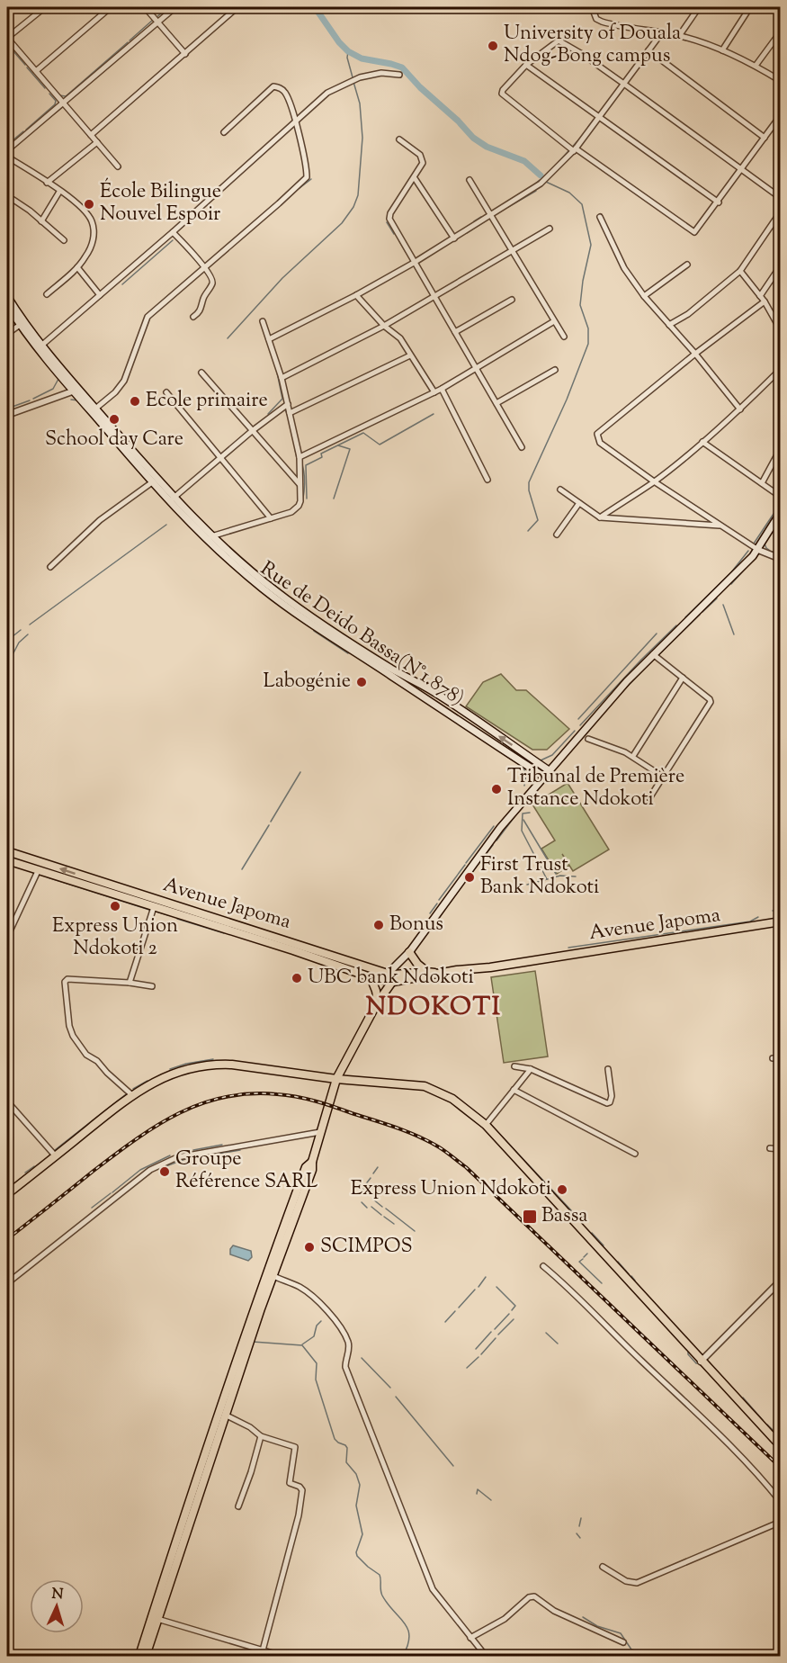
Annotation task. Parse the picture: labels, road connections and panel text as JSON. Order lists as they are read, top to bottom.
{
  "streets": {
    "main road": ["Rue de Deido Bassa(N°1.878)", "Avenue Japoma"]
  },
  "districts": ["NDOKOTI"],
  "places": {
    "other": [
      "University of Douala Ndog-Bong campus",
      "École Bilingue Nouvel Espoir",
      "Ecole primaire",
      "School day Care",
      "Labogénie",
      "Tribunal de Première Instance Ndokoti",
      "First Trust Bank Ndokoti",
      "Express Union Ndokoti 2",
      "Bonus",
      "UBC bank Ndokoti",
      "Groupe Référence SARL",
      "Express Union Ndokoti",
      "SCIMPOS"
    ],
    "transit": ["Bassa"]
  },
  "north": "top"
}
